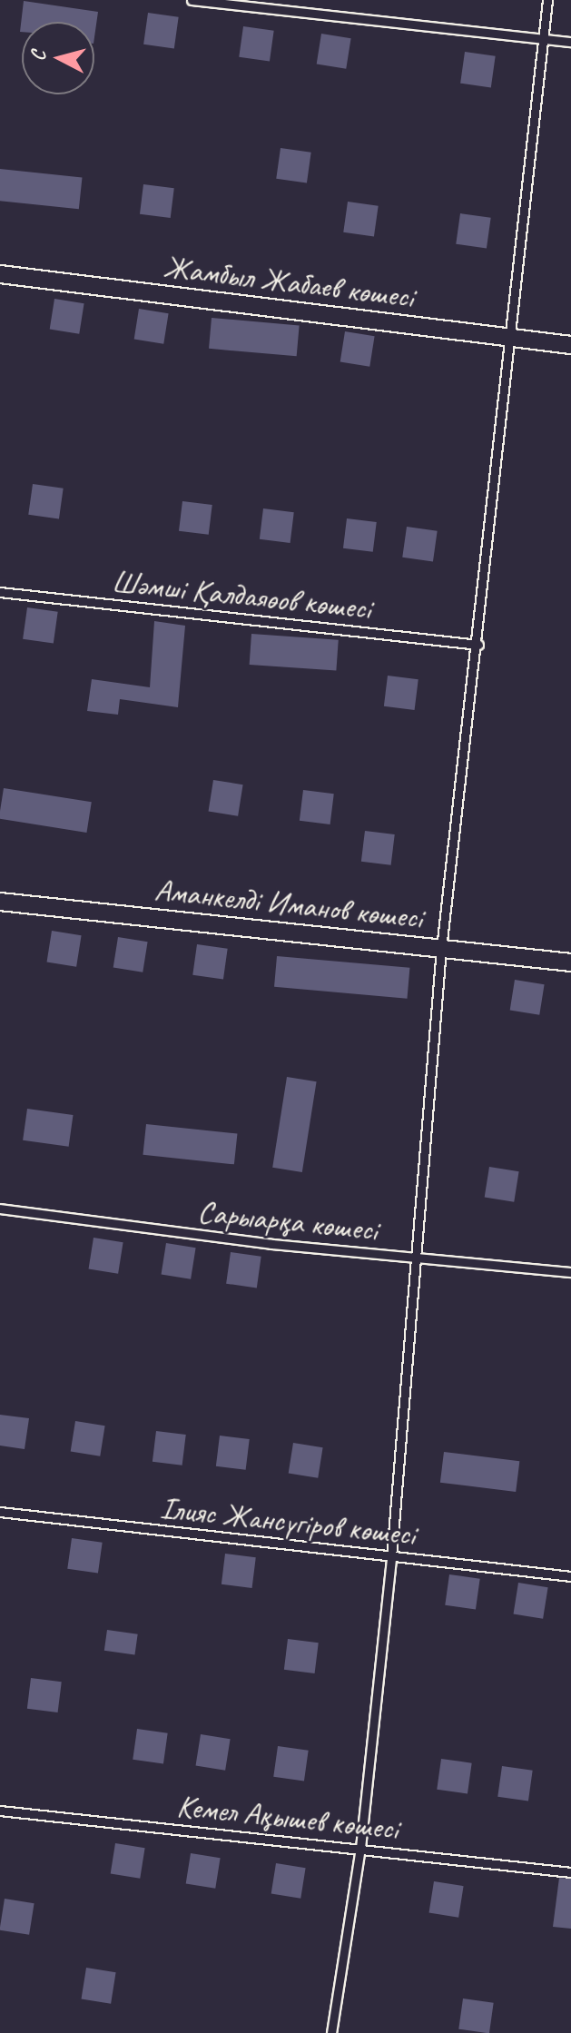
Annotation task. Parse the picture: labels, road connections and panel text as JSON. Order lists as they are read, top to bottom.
{
  "streets": {
    "street": ["Жамбыл Жабаев көшесі", "Аманкелді Иманов көшесі"],
    "lane": [
      "Шәмші Қалдаяөов көшесі",
      "Сарыарқа көшесі",
      "Ілияс Жансүгіров көшесі",
      "Кемел Ақышев көшесі"
    ]
  },
  "north": "left"
}
